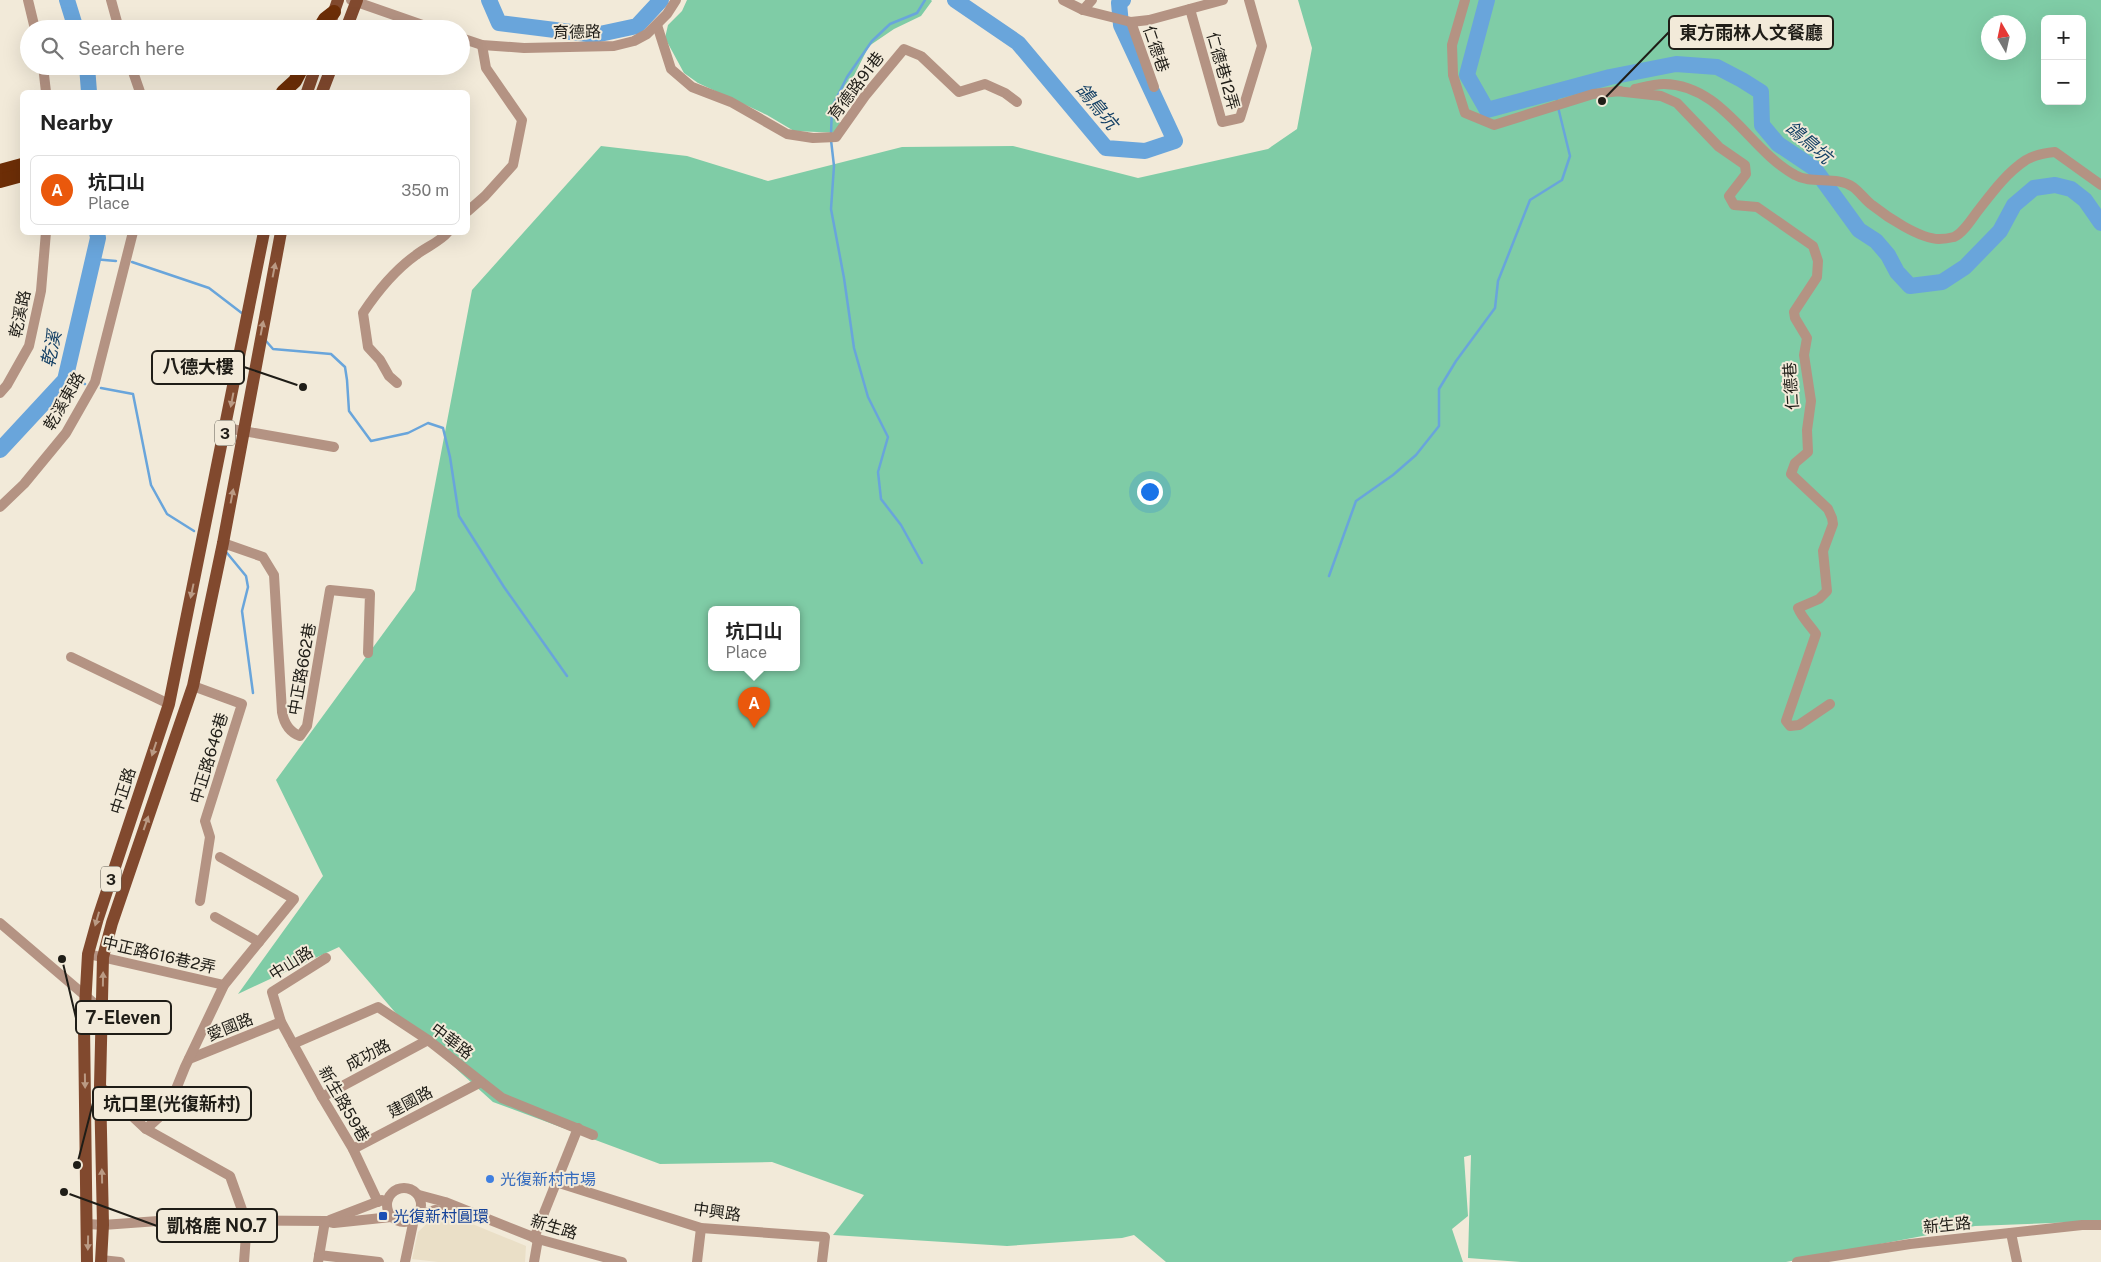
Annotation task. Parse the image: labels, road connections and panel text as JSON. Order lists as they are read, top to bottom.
{
  "streets": {
    "main road": ["3", "中正路"],
    "street": [
      "育德路",
      "仁德巷",
      "仁德巷12弄",
      "育德路91巷",
      "乾溪路",
      "乾溪東路",
      "中正路662巷",
      "中正路646巷",
      "中正路616巷2弄",
      "中山路",
      "愛國路",
      "中華路",
      "成功路",
      "建國路",
      "新生路59巷",
      "中興路",
      "新生路"
    ]
  },
  "crossings": [
    ["育德路", "育德路91巷"],
    ["仁德巷", "仁德巷12弄"],
    ["中正路662巷", "中正路"],
    ["中正路646巷", "中正路"],
    ["中正路", "中正路616巷2弄"],
    ["中正路", "新生路"],
    ["中山路", "愛國路"],
    ["中山路", "新生路59巷"],
    ["愛國路", "新生路59巷"],
    ["中華路", "成功路"],
    ["中華路", "建國路"],
    ["中華路", "新生路59巷"],
    ["成功路", "新生路59巷"],
    ["建國路", "新生路59巷"],
    ["新生路59巷", "新生路"]
  ],
  "water": ["鴿鳥坑", "乾溪"],
  "places": {
    "other": [
      "東方雨林人文餐廳",
      "八德大樓",
      "7-Eleven",
      "坑口里(光復新村)",
      "光復新村市場",
      "凱格鹿 NO.7"
    ],
    "transit": ["光復新村圓環"]
  },
  "north": "top",
  "page": {
    "map_buttons": ["+", "−"],
    "search": "Search here",
    "heading": "Nearby",
    "list": [
      {
        "mark": "A",
        "name": "坑口山",
        "note": "Place",
        "value": "350 m"
      }
    ],
    "popup": ["坑口山", "Place"],
    "pins": "A"
  }
}
